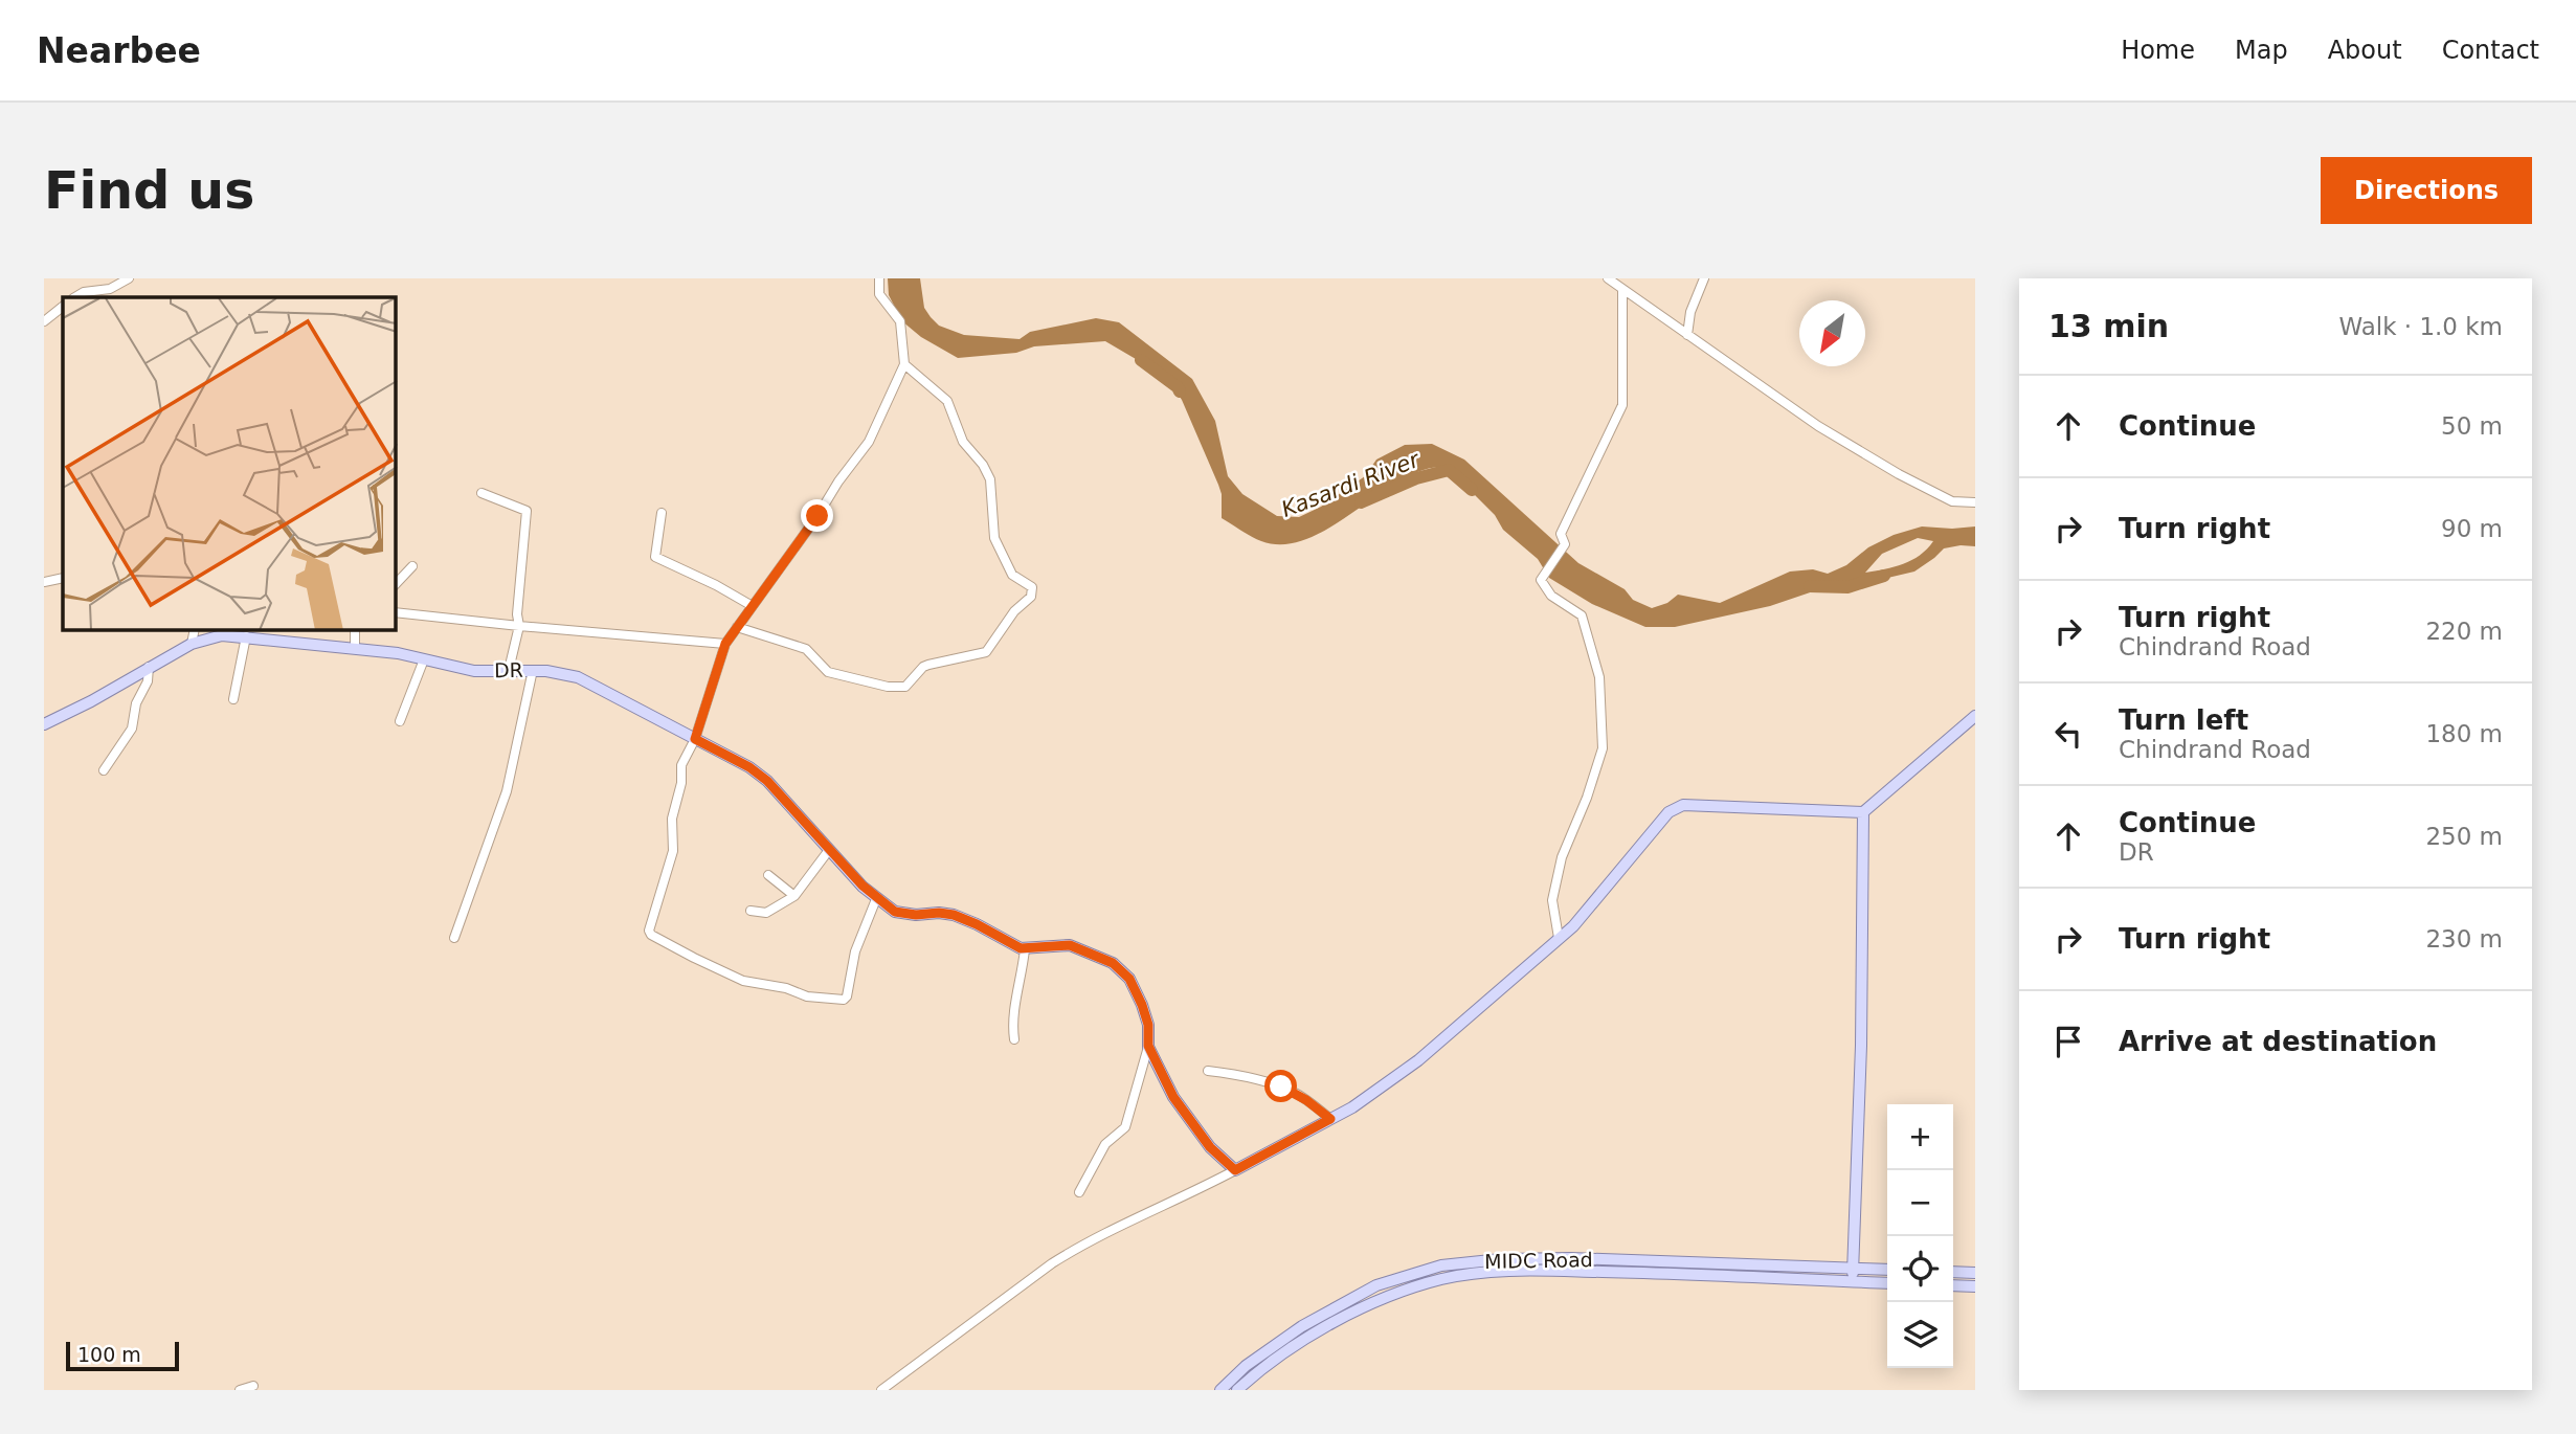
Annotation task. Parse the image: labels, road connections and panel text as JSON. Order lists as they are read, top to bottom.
{
  "streets": {
    "main road": ["DR", "MIDC Road"]
  },
  "water": ["Kasardi River"],
  "scale_bar": "100 m",
  "north": "bottom left",
  "page": {
    "header": "Nearbee",
    "nav": [
      "Home",
      "Map",
      "About",
      "Contact"
    ],
    "buttons": "Directions",
    "title": "Find us",
    "heading": ["13 min", "Walk · 1.0 km"],
    "list": [
      ["Continue", "50 m"],
      ["Turn right", "90 m"],
      ["Turn right", "Chindrand Road", "220 m"],
      ["Turn left", "Chindrand Road", "180 m"],
      ["Continue", "DR", "250 m"],
      ["Turn right", "230 m"],
      "Arrive at destination"
    ],
    "map_buttons": ["+", "−"],
    "scale": "100 m"
  }
}
